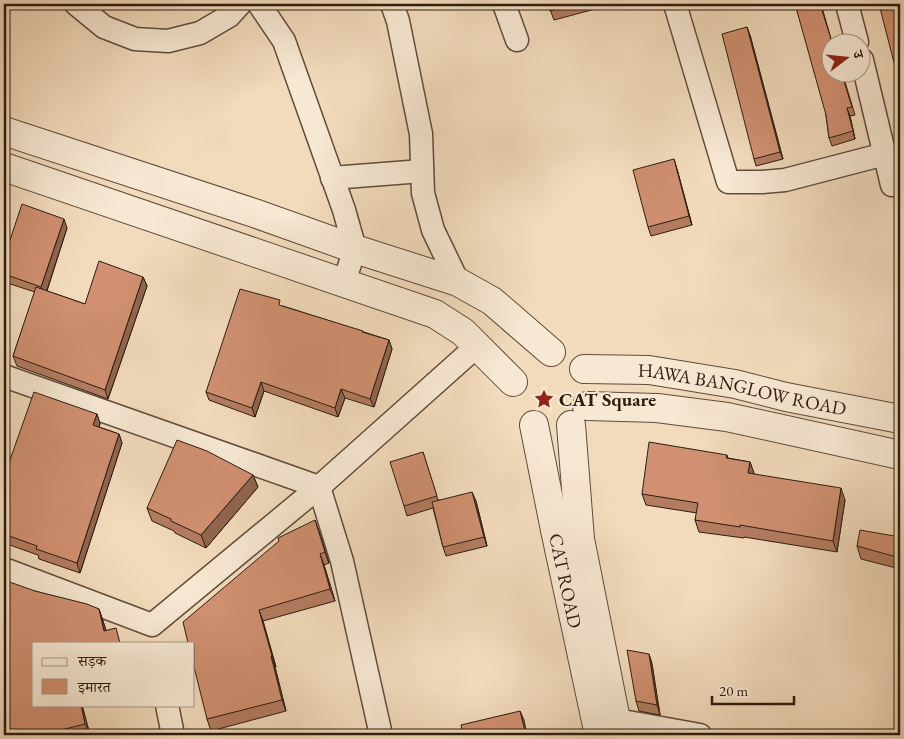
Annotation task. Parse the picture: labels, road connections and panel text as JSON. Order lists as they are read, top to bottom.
{
  "streets": {
    "street": ["HAWA BANGLOW ROAD", "CAT ROAD"]
  },
  "crossings": [
    ["HAWA BANGLOW ROAD", "CAT ROAD"]
  ],
  "places": {
    "place": ["CAT Square"]
  },
  "legend": ["सड़क", "इमारत"],
  "scale_bar": "20 m",
  "north": "right"
}
